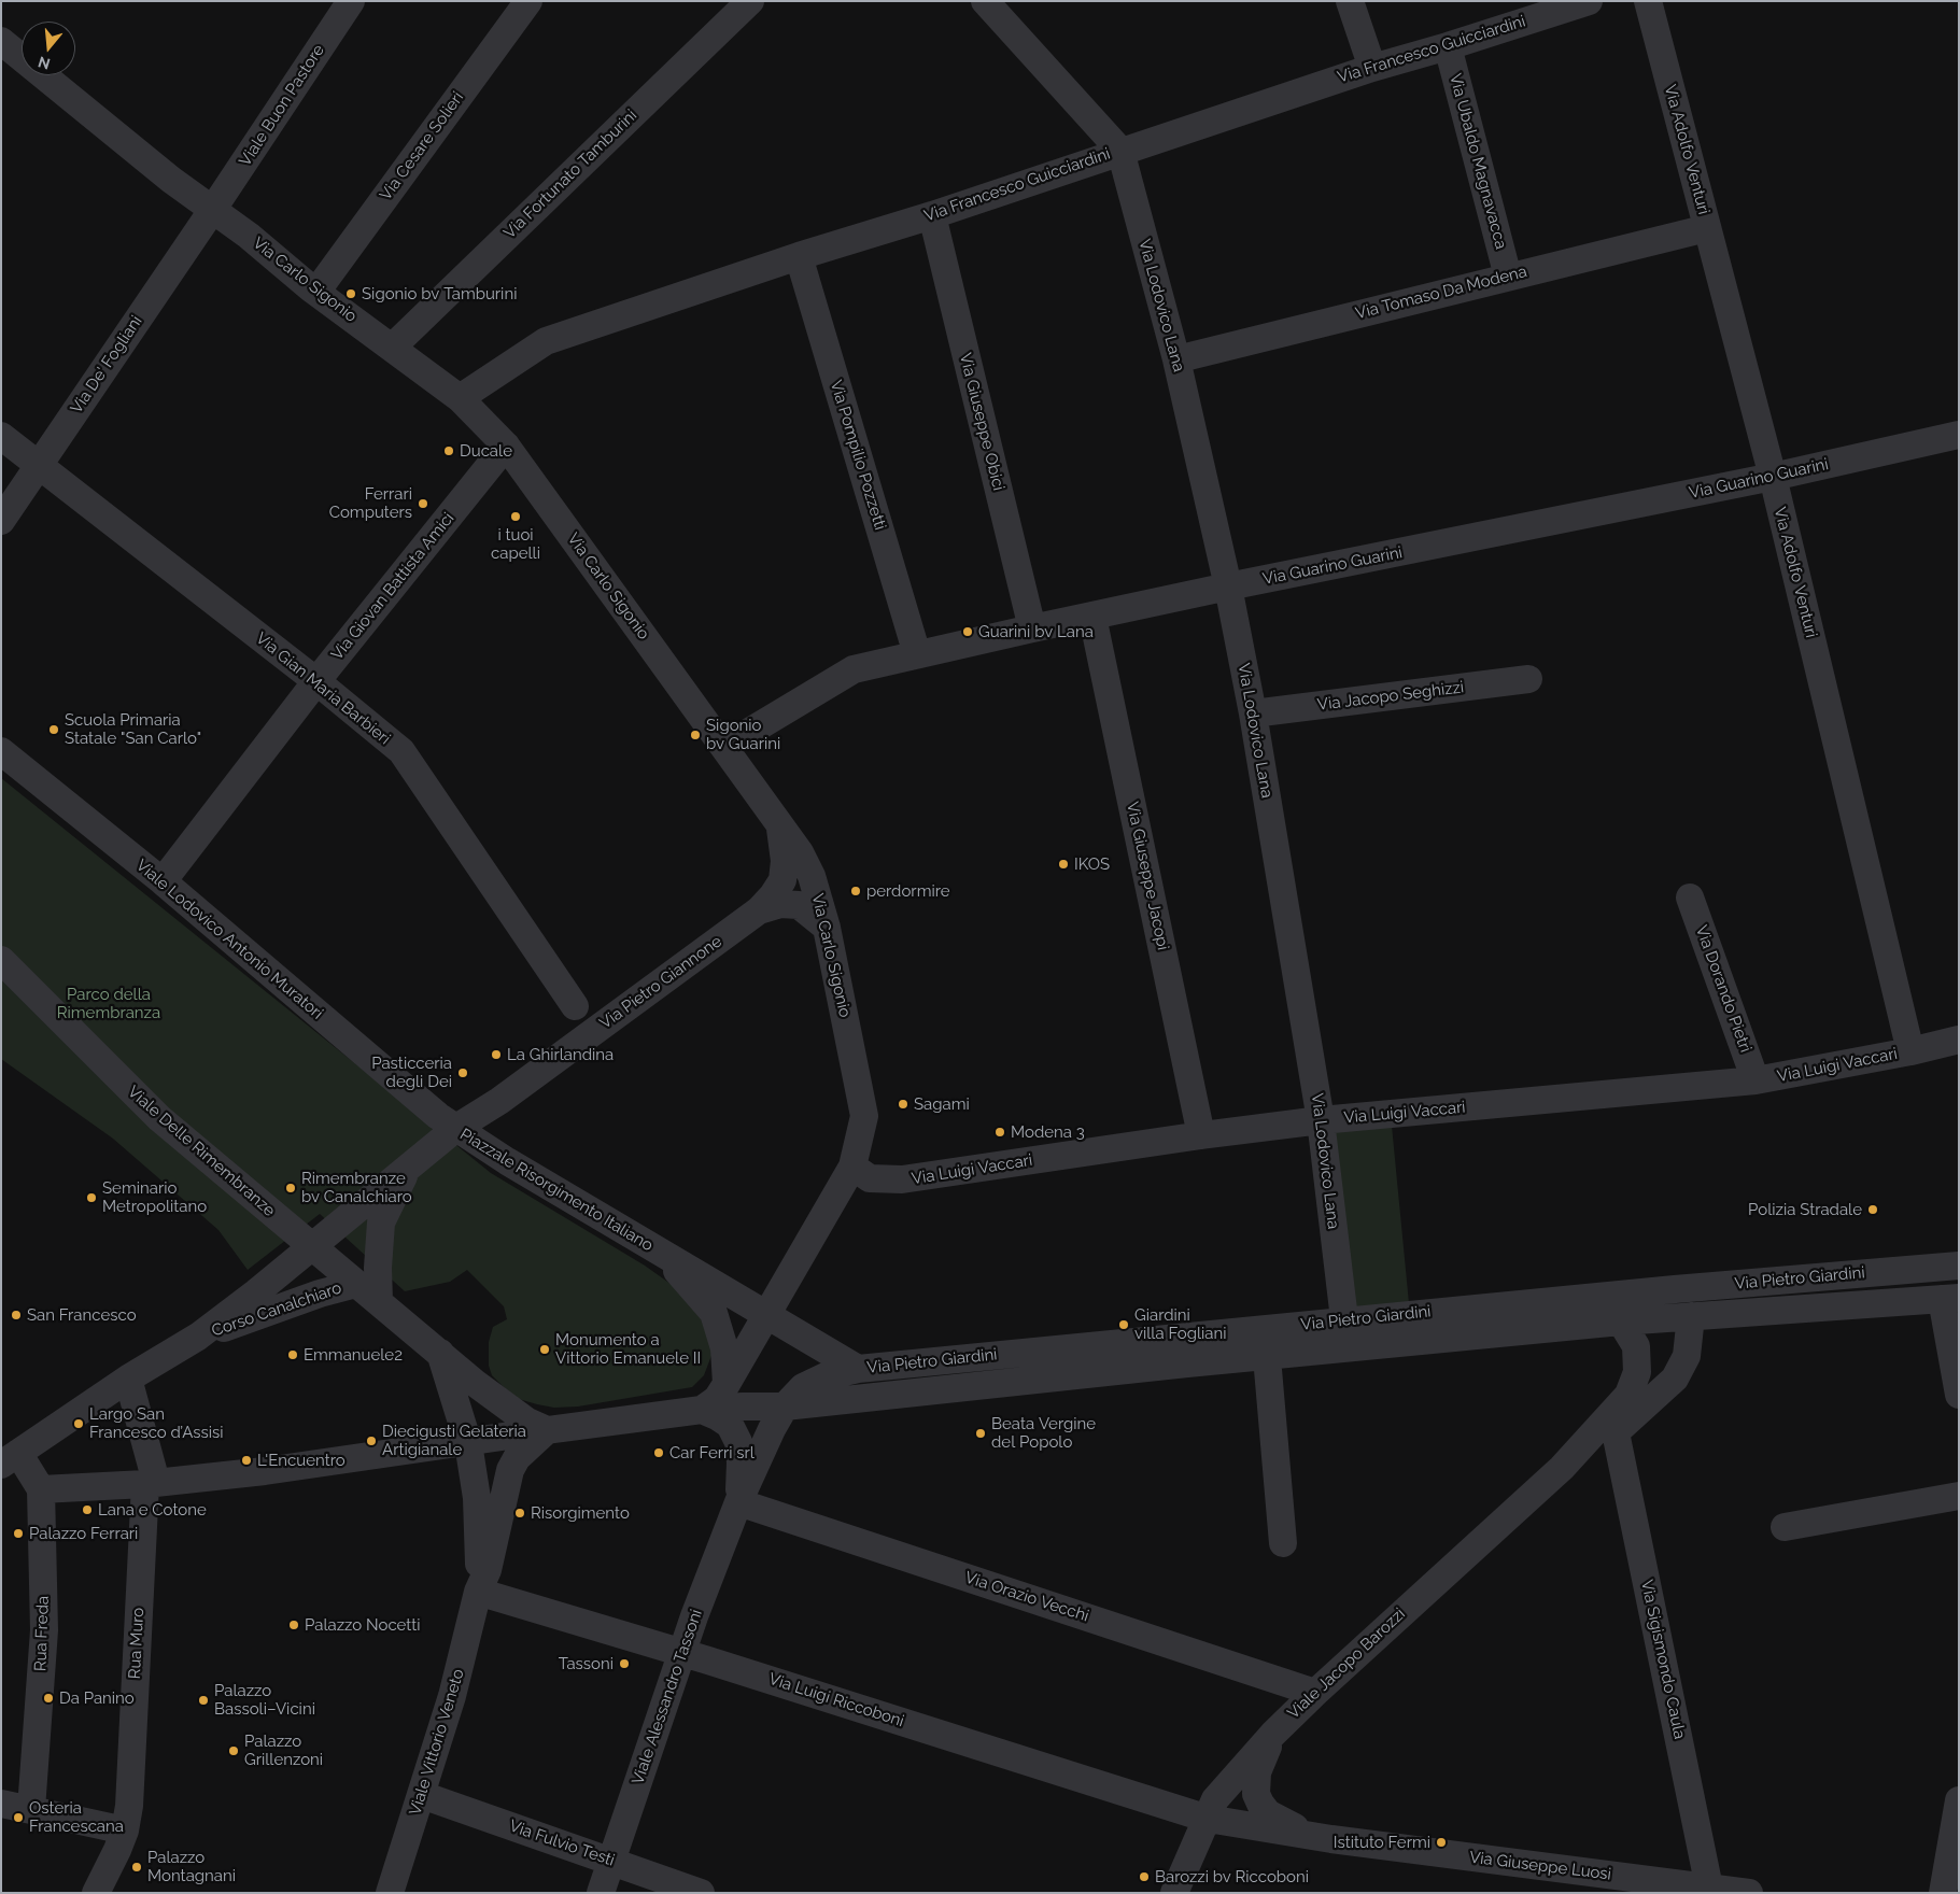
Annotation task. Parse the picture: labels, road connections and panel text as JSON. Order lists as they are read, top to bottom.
{
  "streets": {
    "street": [
      "Via Francesco Guicciardini",
      "Viale Buon Pastore",
      "Via Cesare Solieri",
      "Via Adolfo Venturi",
      "Via Ubaldo Magnavacca",
      "Via Fortunato Tamburini",
      "Via Carlo Sigonio",
      "Via Tomaso Da Modena",
      "Via Lodovico Lana",
      "Via De' Fogliani",
      "Via Giuseppe Obici",
      "Via Pompilio Pozzetti",
      "Via Guarino Guarini",
      "Via Giovan Battista Amici",
      "Via Gian Maria Barbieri",
      "Via Jacopo Seghizzi",
      "Via Giuseppe Jacopi",
      "Viale Lodovico Antonio Muratori",
      "Via Pietro Giannone",
      "Via Dorando Pietri",
      "Via Luigi Vaccari",
      "Viale Delle Rimembranze",
      "Piazzale Risorgimento Italiano",
      "Via Pietro Giardini",
      "Corso Canalchiaro",
      "Via Orazio Vecchi",
      "Rua Freda",
      "Rua Muro",
      "Via Sigismondo Caula",
      "Viale Jacopo Barozzi",
      "Viale Alessandro Tassoni",
      "Via Luigi Riccoboni",
      "Viale Vittorio Veneto",
      "Via Fulvio Testi",
      "Via Giuseppe Luosi"
    ]
  },
  "crossings": [
    ["Via Francesco Guicciardini", "Via Ubaldo Magnavacca"],
    ["Via Francesco Guicciardini", "Via Carlo Sigonio"],
    ["Via Francesco Guicciardini", "Via Lodovico Lana"],
    ["Via Francesco Guicciardini", "Via Giuseppe Obici"],
    ["Via Francesco Guicciardini", "Via Pompilio Pozzetti"],
    ["Viale Buon Pastore", "Via Carlo Sigonio"],
    ["Viale Buon Pastore", "Via De' Fogliani"],
    ["Via Cesare Solieri", "Via Carlo Sigonio"],
    ["Via Adolfo Venturi", "Via Tomaso Da Modena"],
    ["Via Adolfo Venturi", "Via Guarino Guarini"],
    ["Via Adolfo Venturi", "Via Luigi Vaccari"],
    ["Via Ubaldo Magnavacca", "Via Tomaso Da Modena"],
    ["Via Fortunato Tamburini", "Via Carlo Sigonio"],
    ["Via Carlo Sigonio", "Via De' Fogliani"],
    ["Via Carlo Sigonio", "Via Guarino Guarini"],
    ["Via Carlo Sigonio", "Via Giovan Battista Amici"],
    ["Via Carlo Sigonio", "Via Pietro Giannone"],
    ["Via Carlo Sigonio", "Via Luigi Vaccari"],
    ["Via Carlo Sigonio", "Piazzale Risorgimento Italiano"],
    ["Via Tomaso Da Modena", "Via Lodovico Lana"],
    ["Via Lodovico Lana", "Via Guarino Guarini"],
    ["Via Lodovico Lana", "Via Jacopo Seghizzi"],
    ["Via Lodovico Lana", "Via Luigi Vaccari"],
    ["Via Lodovico Lana", "Via Pietro Giardini"],
    ["Via De' Fogliani", "Via Gian Maria Barbieri"],
    ["Via Giuseppe Obici", "Via Guarino Guarini"],
    ["Via Pompilio Pozzetti", "Via Guarino Guarini"],
    ["Via Guarino Guarini", "Via Giuseppe Jacopi"],
    ["Via Giovan Battista Amici", "Via Gian Maria Barbieri"],
    ["Via Giovan Battista Amici", "Viale Lodovico Antonio Muratori"],
    ["Via Giuseppe Jacopi", "Via Luigi Vaccari"],
    ["Viale Lodovico Antonio Muratori", "Via Pietro Giannone"],
    ["Viale Lodovico Antonio Muratori", "Piazzale Risorgimento Italiano"],
    ["Via Pietro Giannone", "Piazzale Risorgimento Italiano"],
    ["Via Dorando Pietri", "Via Luigi Vaccari"],
    ["Viale Delle Rimembranze", "Piazzale Risorgimento Italiano"],
    ["Viale Delle Rimembranze", "Corso Canalchiaro"],
    ["Piazzale Risorgimento Italiano", "Via Pietro Giardini"],
    ["Piazzale Risorgimento Italiano", "Corso Canalchiaro"],
    ["Via Pietro Giardini", "Viale Jacopo Barozzi"],
    ["Via Pietro Giardini", "Viale Alessandro Tassoni"],
    ["Via Orazio Vecchi", "Viale Jacopo Barozzi"],
    ["Via Orazio Vecchi", "Viale Alessandro Tassoni"],
    ["Via Sigismondo Caula", "Viale Jacopo Barozzi"],
    ["Via Sigismondo Caula", "Via Giuseppe Luosi"],
    ["Viale Jacopo Barozzi", "Via Luigi Riccoboni"],
    ["Viale Jacopo Barozzi", "Via Giuseppe Luosi"],
    ["Viale Alessandro Tassoni", "Via Luigi Riccoboni"],
    ["Viale Alessandro Tassoni", "Via Fulvio Testi"],
    ["Via Luigi Riccoboni", "Viale Vittorio Veneto"],
    ["Via Luigi Riccoboni", "Via Giuseppe Luosi"],
    ["Viale Vittorio Veneto", "Via Fulvio Testi"]
  ],
  "parks": ["Parco della Rimembranza"],
  "places": [
    "Sigonio bv Tamburini",
    "Ducale",
    "Ferrari Computers",
    "i tuoi capelli",
    "Guarini bv Lana",
    "Scuola Primaria Statale \"San Carlo\"",
    "Sigonio bv Guarini",
    "IKOS",
    "perdormire",
    "La Ghirlandina",
    "Pasticceria degli Dei",
    "Sagami",
    "Modena 3",
    "Rimembranze bv Canalchiaro",
    "Seminario Metropolitano",
    "Polizia Stradale",
    "San Francesco",
    "Giardini villa Fogliani",
    "Monumento a Vittorio Emanuele II",
    "Emmanuele2",
    "Largo San Francesco d’Assisi",
    "Beata Vergine del Popolo",
    "Diecigusti Gelateria Artigianale",
    "Car Ferri srl",
    "L'Encuentro",
    "Lana e Cotone",
    "Risorgimento",
    "Palazzo Ferrari",
    "Palazzo Nocetti",
    "Tassoni",
    "Da Panino",
    "Palazzo Bassoli–Vicini",
    "Palazzo Grillenzoni",
    "Osteria Francescana",
    "Istituto Fermi",
    "Palazzo Montagnani",
    "Barozzi bv Riccoboni"
  ],
  "north": "bottom"
}
